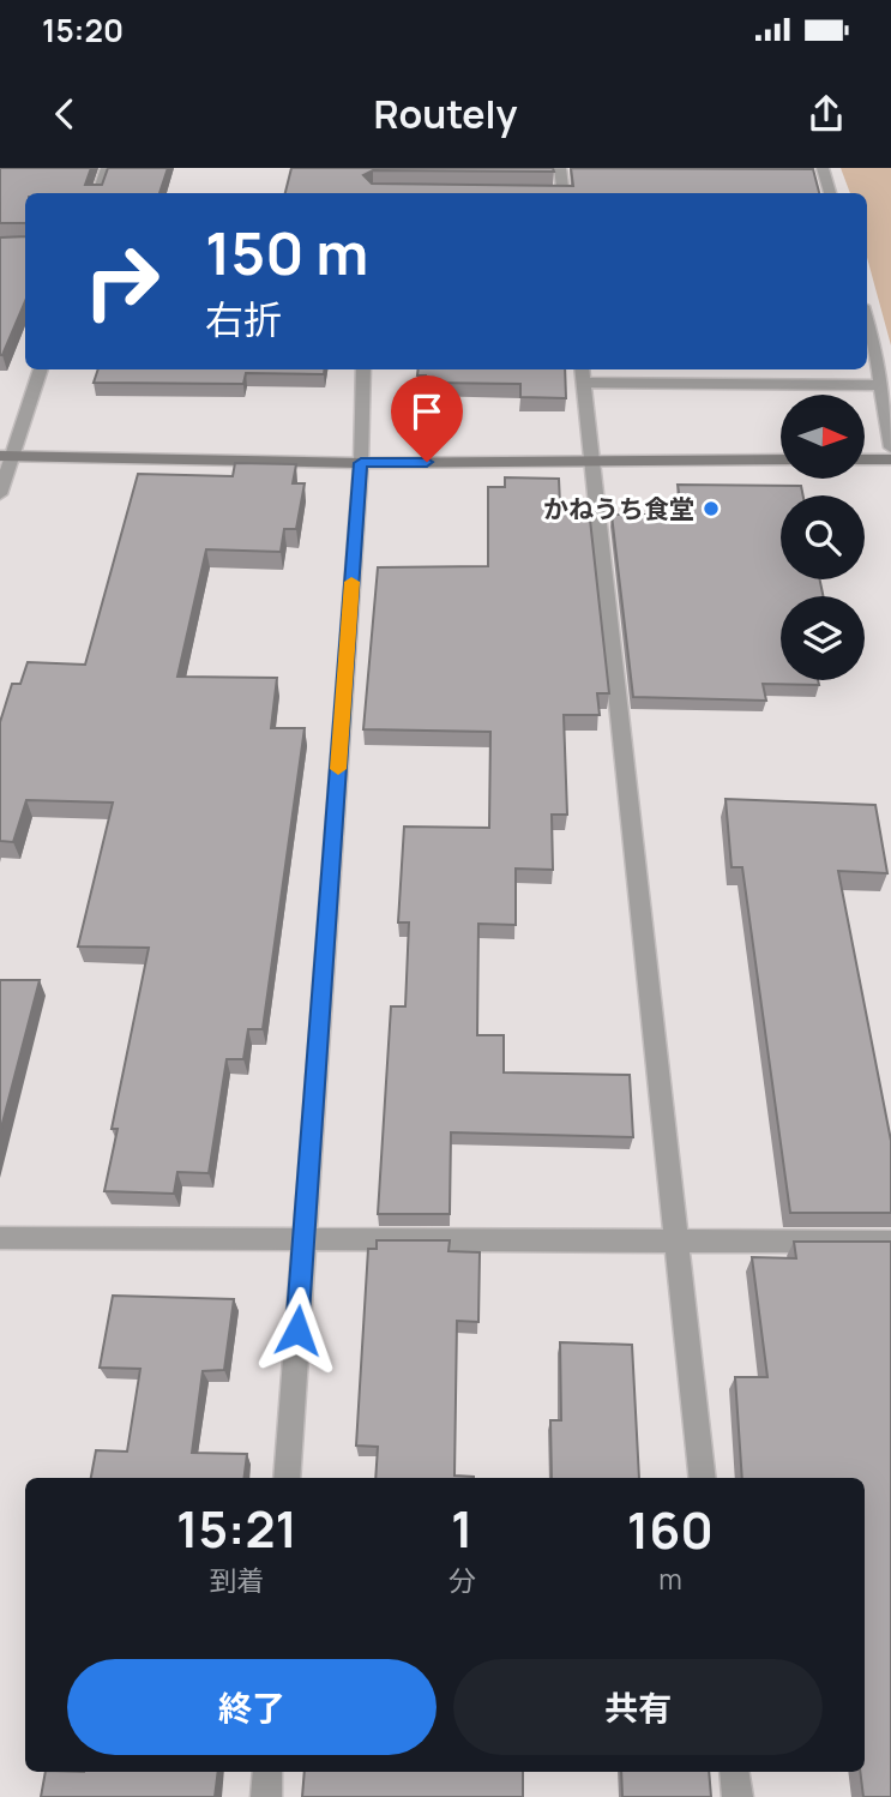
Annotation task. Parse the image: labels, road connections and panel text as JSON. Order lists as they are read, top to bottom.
{
  "places": ["かねうち食堂"],
  "north": "right",
  "page": {
    "status": "15:20",
    "header": "Routely",
    "turn": ["150 m", "右折"],
    "eta": [
      "15:21",
      "到着",
      "1",
      "分",
      "160",
      "m"
    ],
    "buttons": ["終了", "共有"]
  }
}
